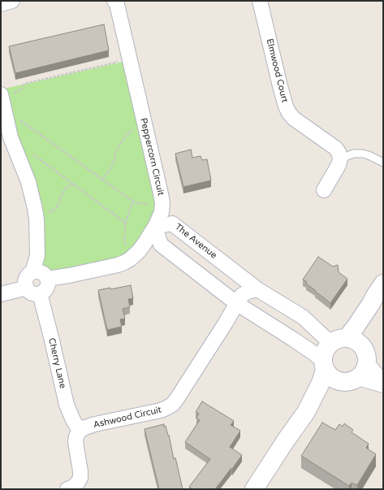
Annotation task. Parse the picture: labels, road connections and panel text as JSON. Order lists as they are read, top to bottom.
{
  "streets": {
    "street": [
      "Elmwood Court",
      "Peppercorn Circuit",
      "The Avenue",
      "Cherry Lane",
      "Ashwood Circuit"
    ]
  },
  "crossings": [
    ["Peppercorn Circuit", "The Avenue"],
    ["Peppercorn Circuit", "Cherry Lane"],
    ["The Avenue", "Ashwood Circuit"],
    ["Cherry Lane", "Ashwood Circuit"]
  ]
}
